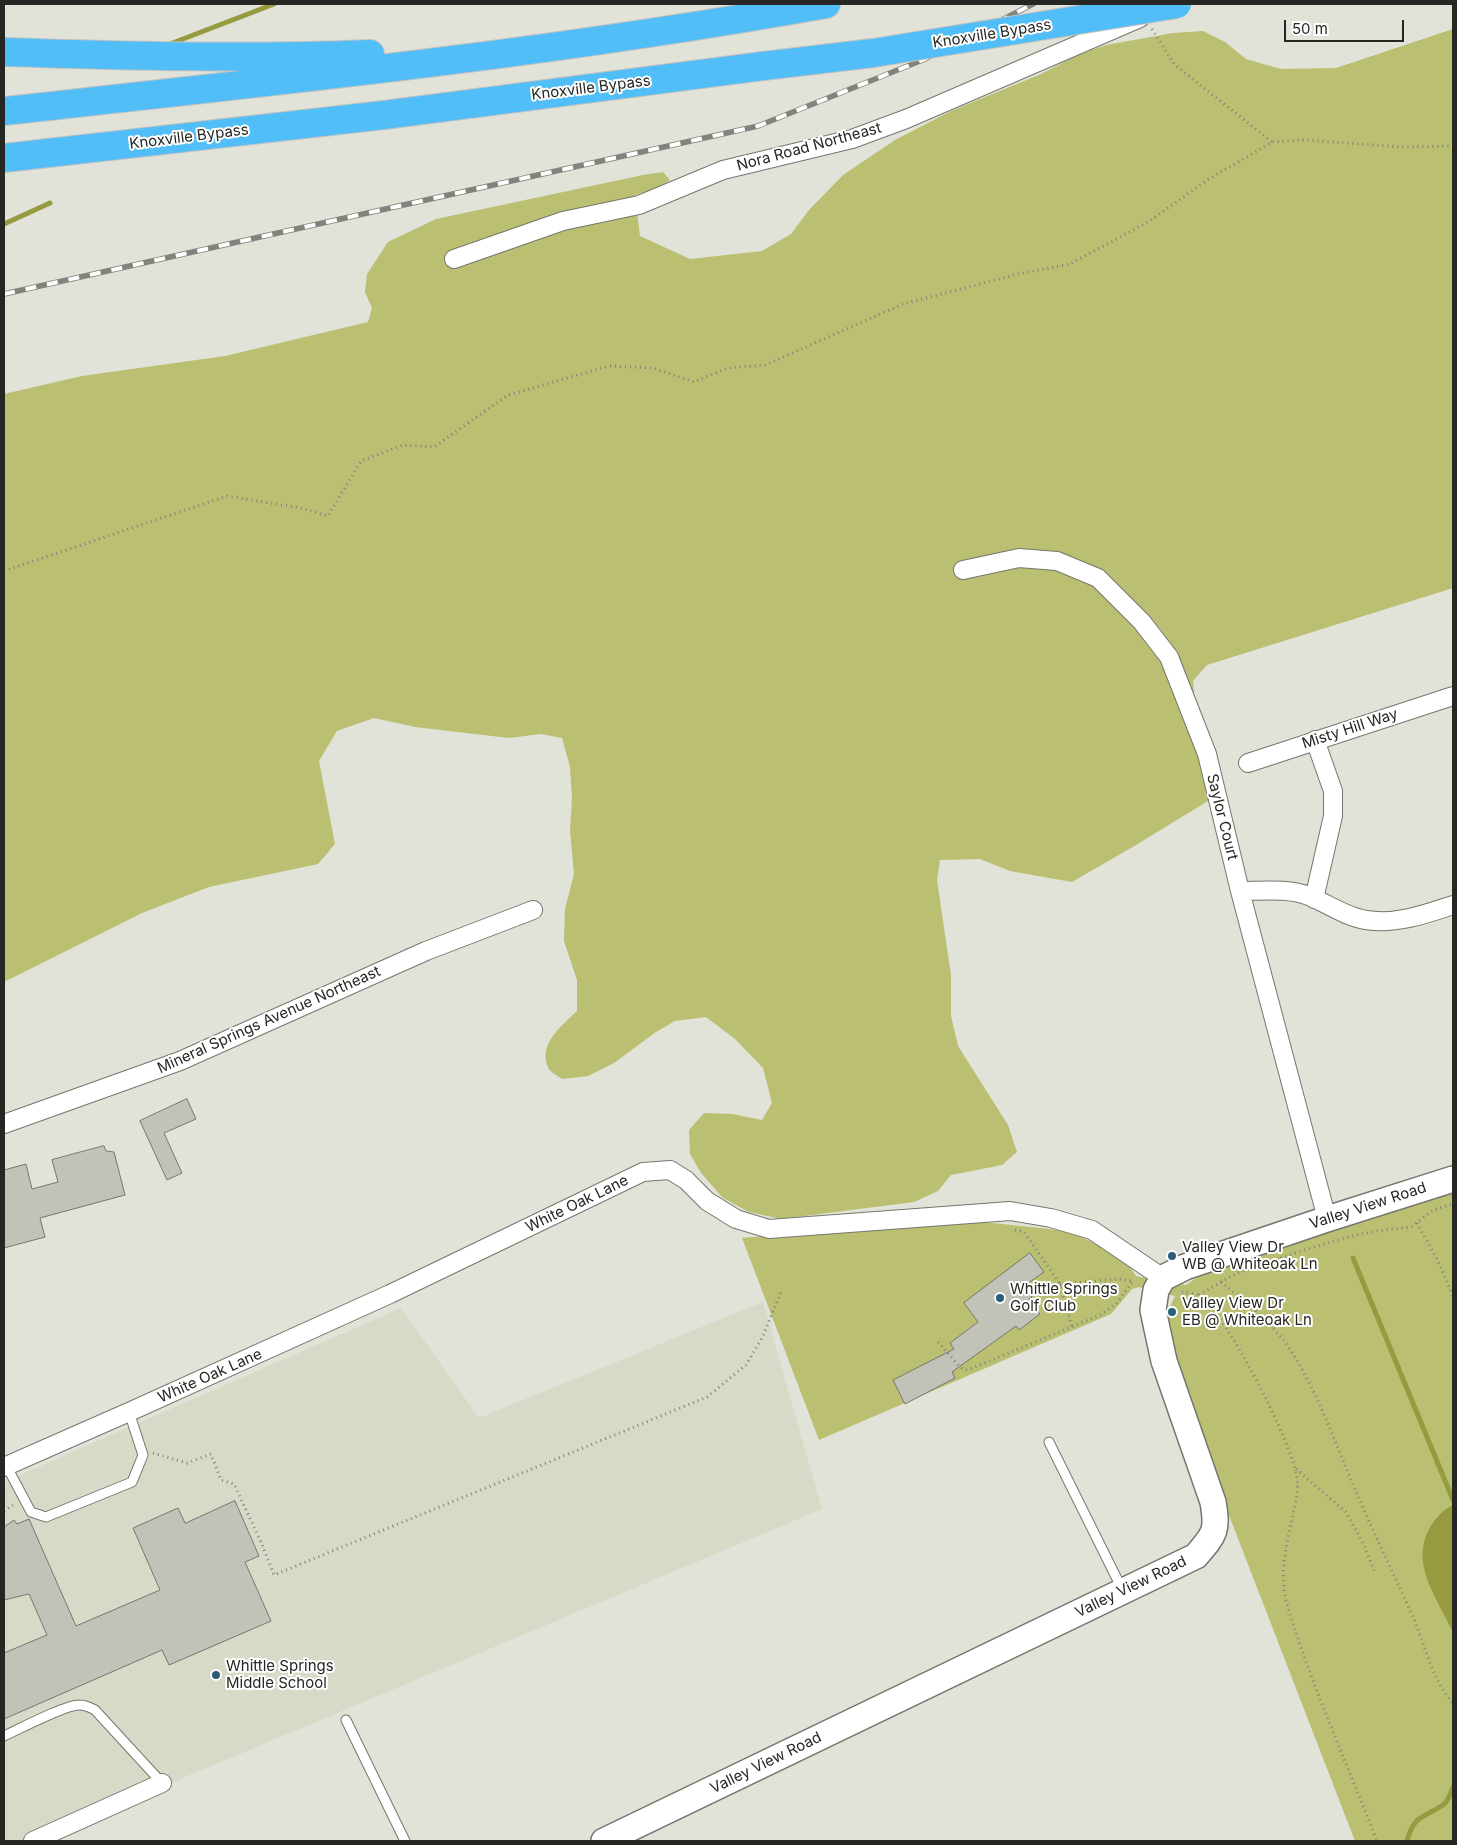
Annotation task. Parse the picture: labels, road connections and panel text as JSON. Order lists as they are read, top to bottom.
{
  "streets": {
    "highway": ["Knoxville Bypass"],
    "street": [
      "Nora Road Northeast",
      "Misty Hill Way",
      "Saylor Court",
      "Mineral Springs Avenue Northeast",
      "White Oak Lane",
      "Valley View Road"
    ]
  },
  "crossings": [
    ["Saylor Court", "Valley View Road"],
    ["White Oak Lane", "Valley View Road"]
  ],
  "places": [
    "Valley View Dr WB @ Whiteoak Ln",
    "Whittle Springs Golf Club",
    "Valley View Dr EB @ Whiteoak Ln",
    "Whittle Springs Middle School"
  ],
  "scale_bar": "50 m"
}
